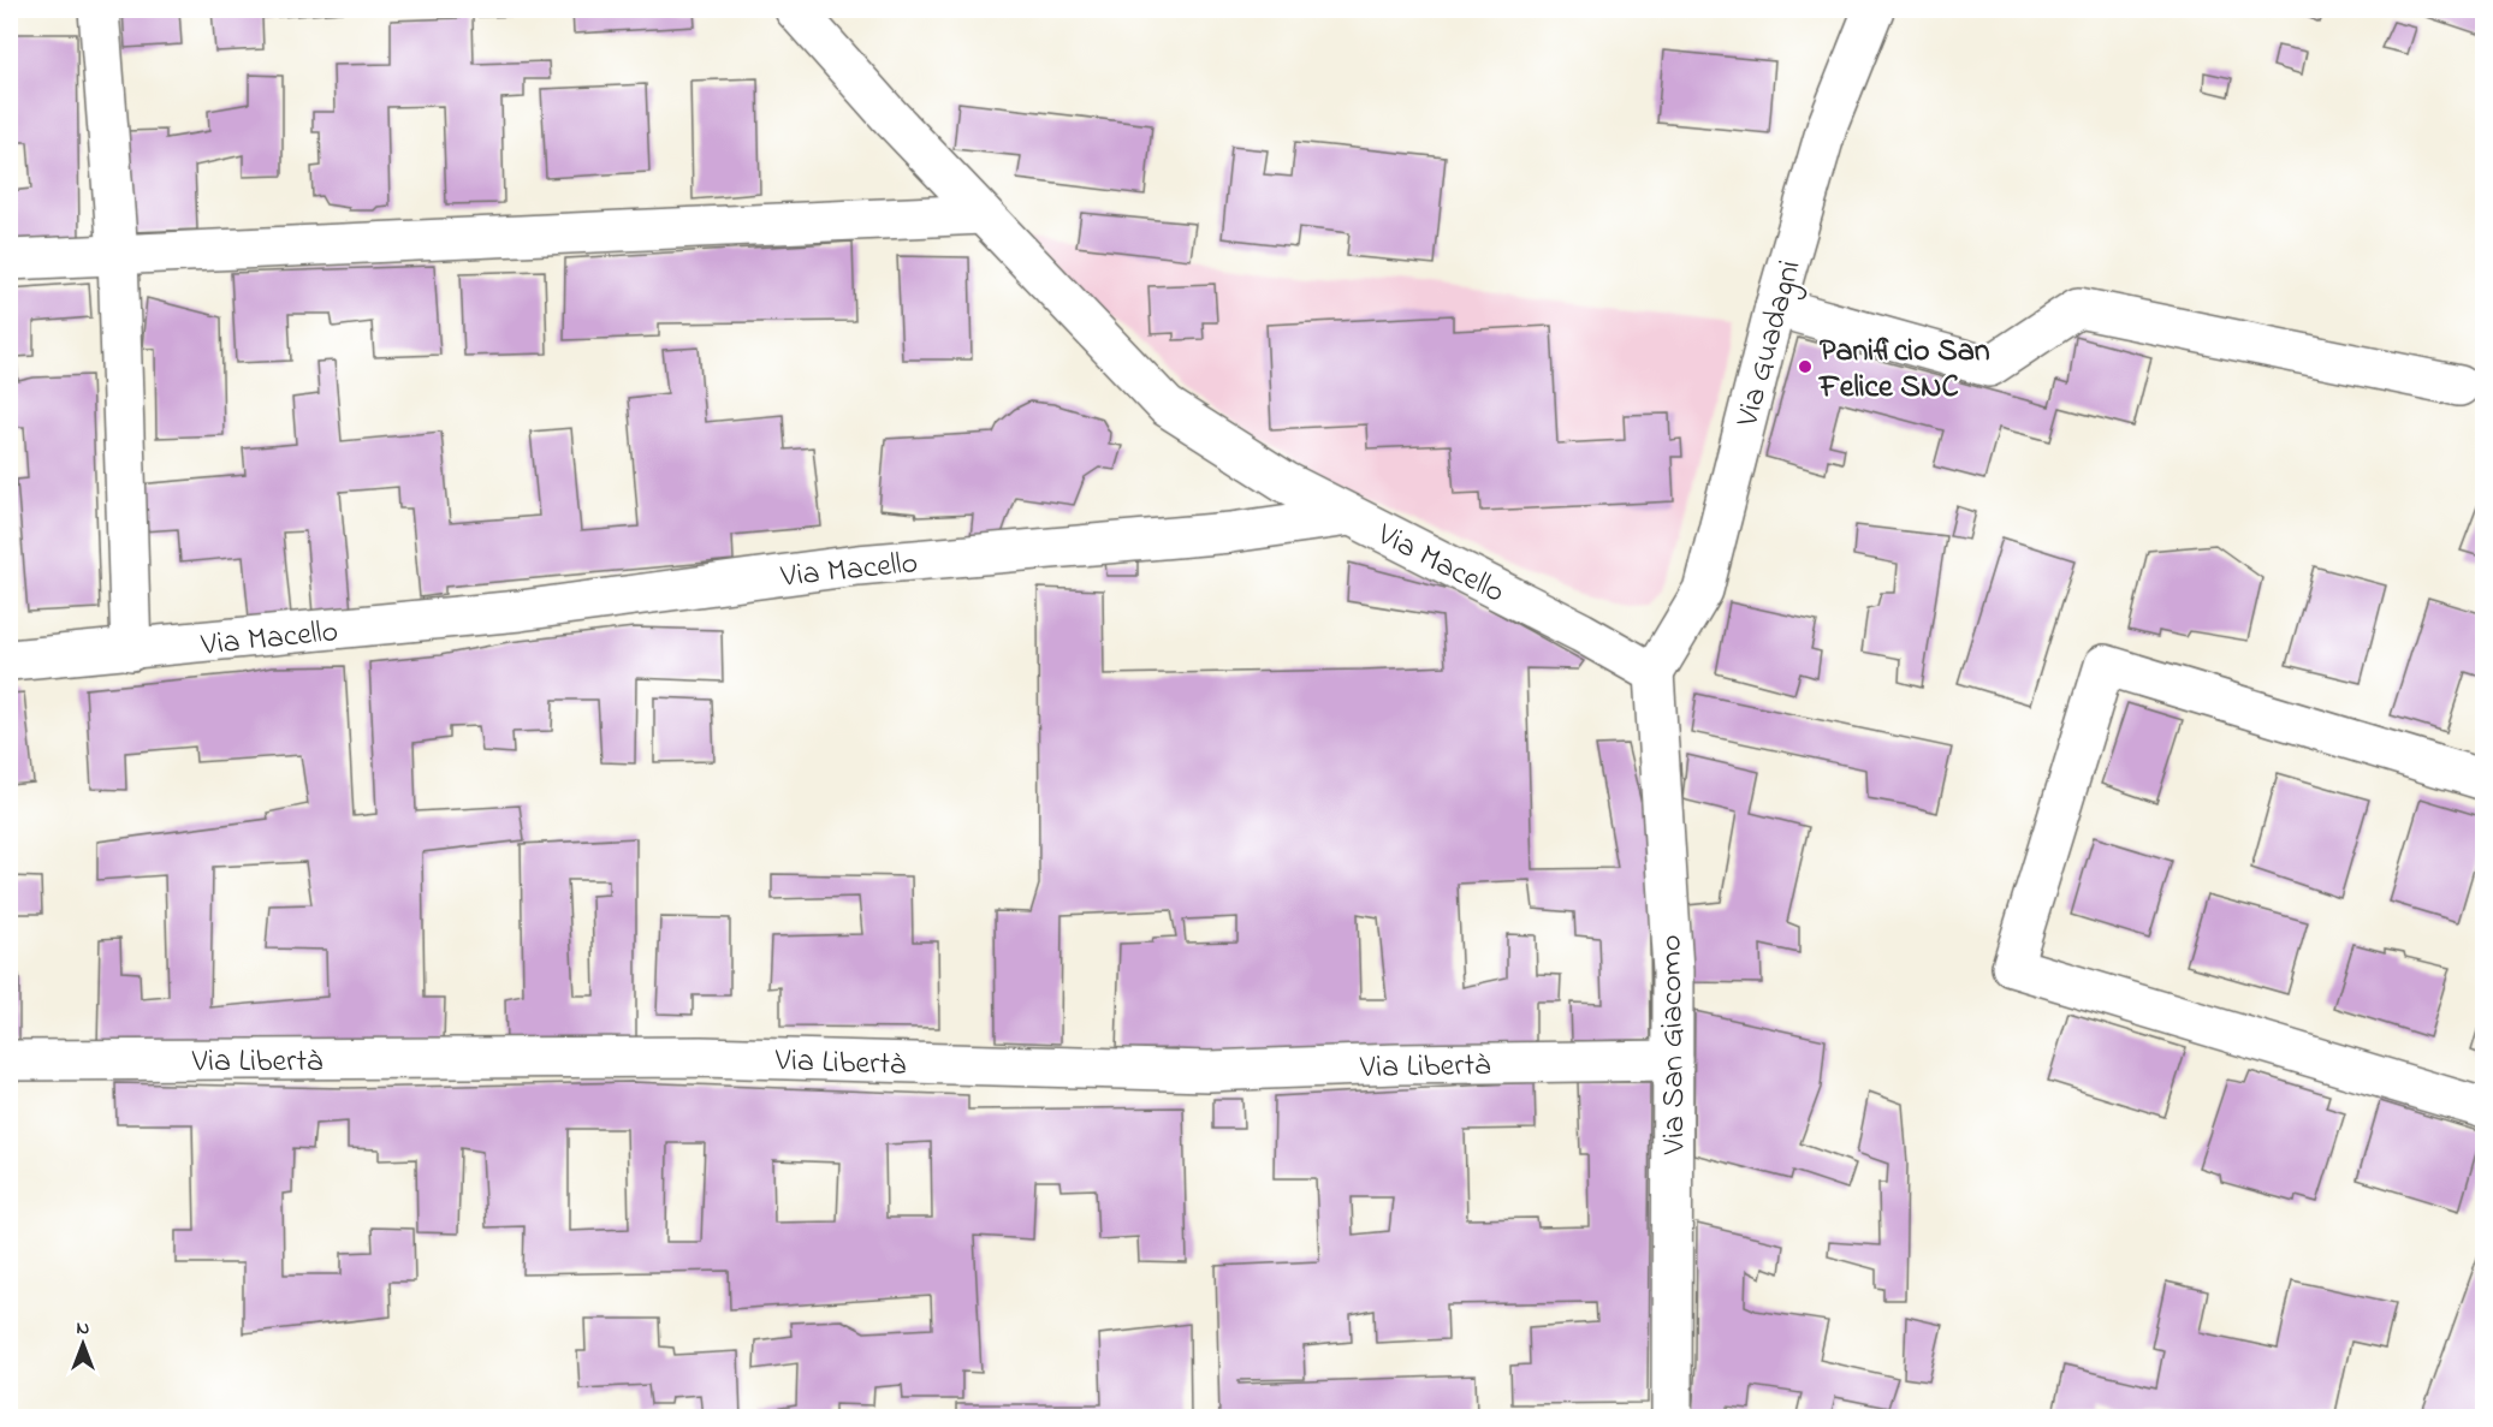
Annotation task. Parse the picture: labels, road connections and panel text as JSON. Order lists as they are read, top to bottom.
{
  "streets": {
    "street": [
      "Via Guadagni",
      "Via Macello",
      "Via San Giacomo",
      "Via Libertà"
    ]
  },
  "crossings": [
    ["Via Guadagni", "Via Macello"],
    ["Via Guadagni", "Via San Giacomo"],
    ["Via Macello", "Via San Giacomo"],
    ["Via San Giacomo", "Via Libertà"]
  ],
  "places": ["Panificio San Felice SNC"],
  "north": "top"
}
